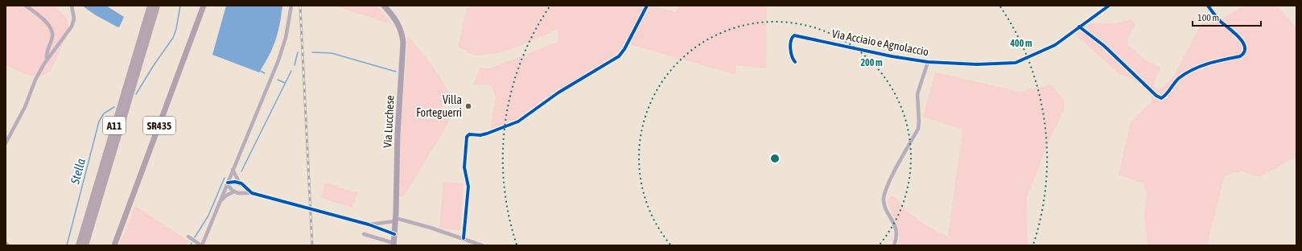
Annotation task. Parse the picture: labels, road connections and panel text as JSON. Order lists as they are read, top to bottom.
{
  "streets": {
    "highway": ["A11"],
    "main road": ["SR435"],
    "street": ["Via Acciaio e Agnolaccio", "Via Lucchese"]
  },
  "water": ["Stella"],
  "places": ["Villa Forteguerri"],
  "scale_bar": "100 m",
  "rings": ["400 m", "200 m"]
}
